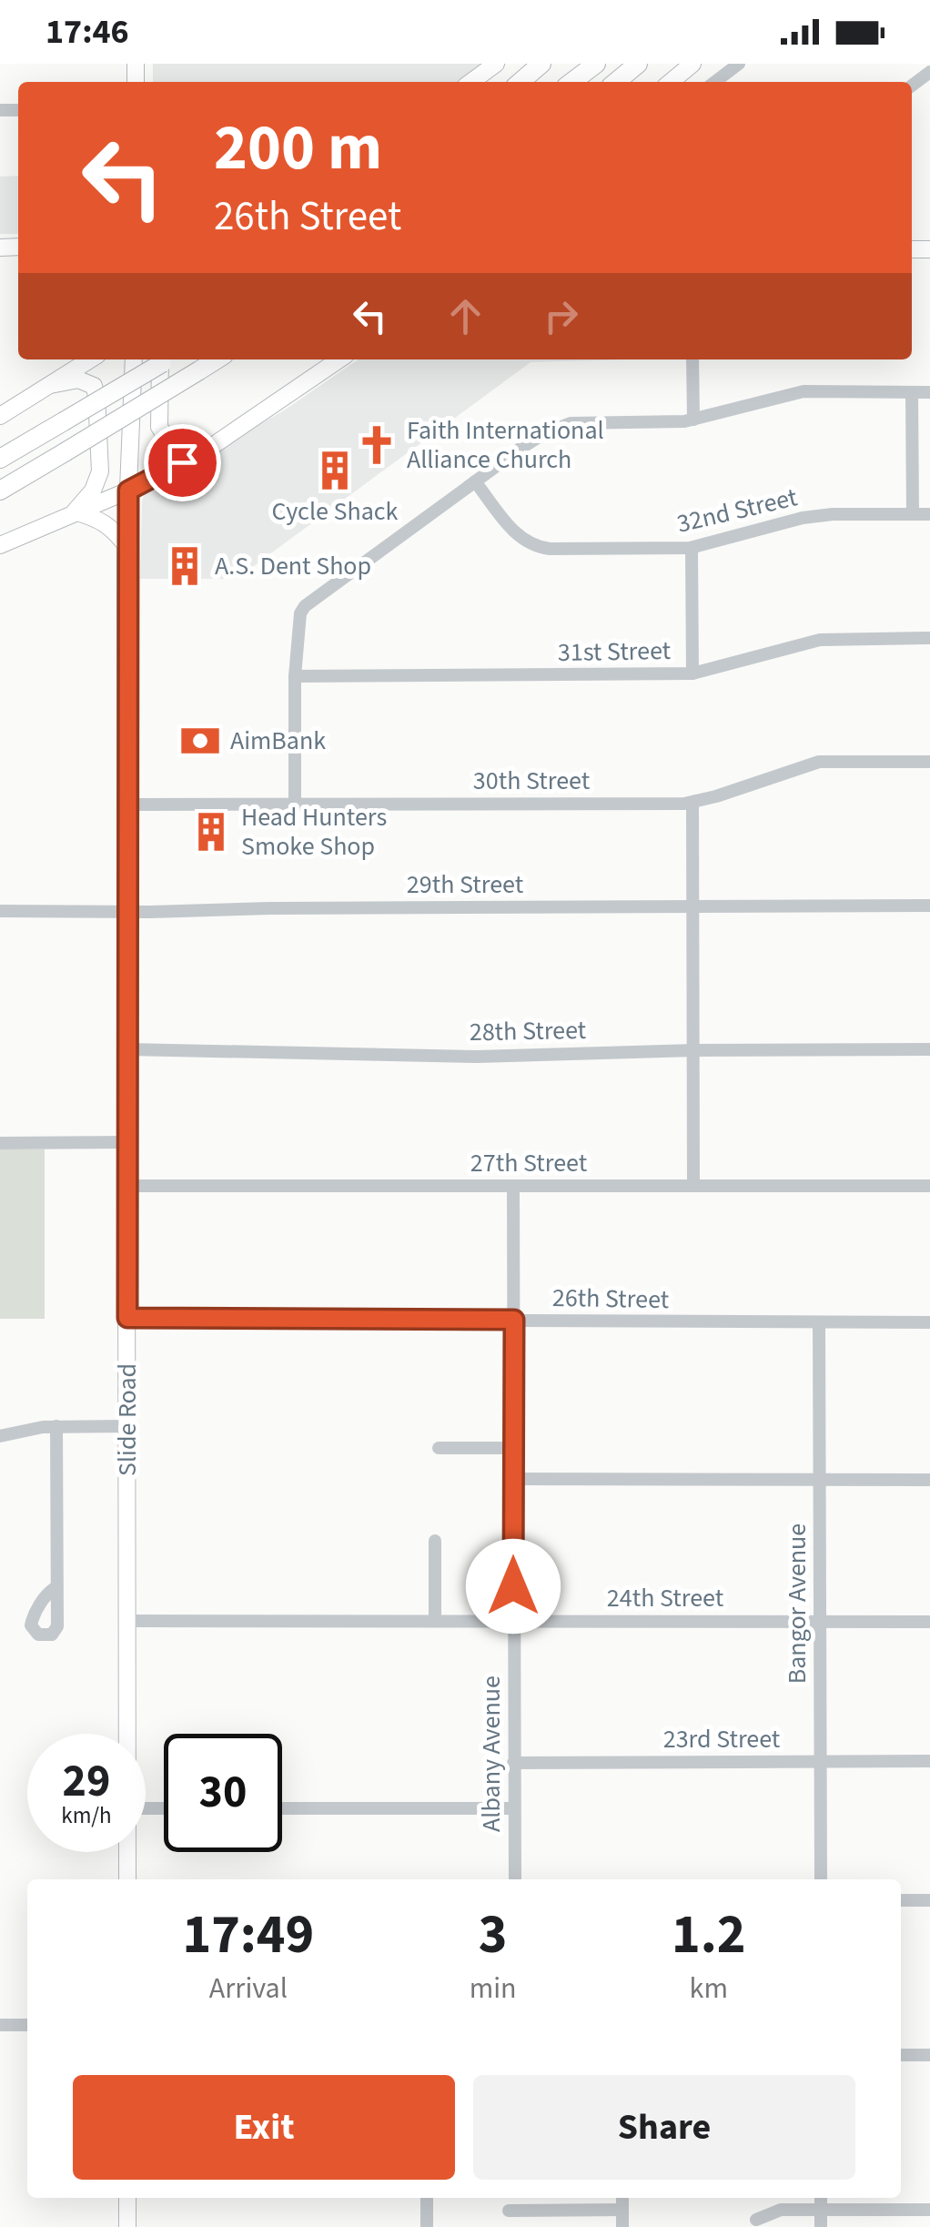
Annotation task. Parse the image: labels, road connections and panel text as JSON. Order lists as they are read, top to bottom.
{
  "streets": {
    "main road": ["Slide Road"],
    "street": [
      "32nd Street",
      "31st Street",
      "30th Street",
      "29th Street",
      "28th Street",
      "27th Street",
      "26th Street",
      "24th Street",
      "Bangor Avenue",
      "23rd Street",
      "Albany Avenue"
    ]
  },
  "crossings": [
    ["30th Street", "Slide Road"],
    ["29th Street", "Slide Road"],
    ["28th Street", "Slide Road"],
    ["27th Street", "Slide Road"],
    ["27th Street", "Albany Avenue"],
    ["26th Street", "Slide Road"],
    ["26th Street", "Bangor Avenue"],
    ["26th Street", "Albany Avenue"],
    ["Slide Road", "24th Street"],
    ["24th Street", "Bangor Avenue"],
    ["24th Street", "Albany Avenue"],
    ["Bangor Avenue", "23rd Street"],
    ["23rd Street", "Albany Avenue"]
  ],
  "places": {
    "church": ["Faith International Alliance Church"],
    "building": ["Cycle Shack", "A.S. Dent Shop", "Head Hunters Smoke Shop"],
    "bank": ["AimBank"]
  },
  "page": {
    "status": "17:46",
    "turn": ["200 m", "26th Street"],
    "speed": "29 km/h",
    "limit": "30",
    "eta": [
      "17:49",
      "Arrival",
      "3",
      "min",
      "1.2",
      "km"
    ],
    "buttons": ["Exit", "Share"]
  }
}
